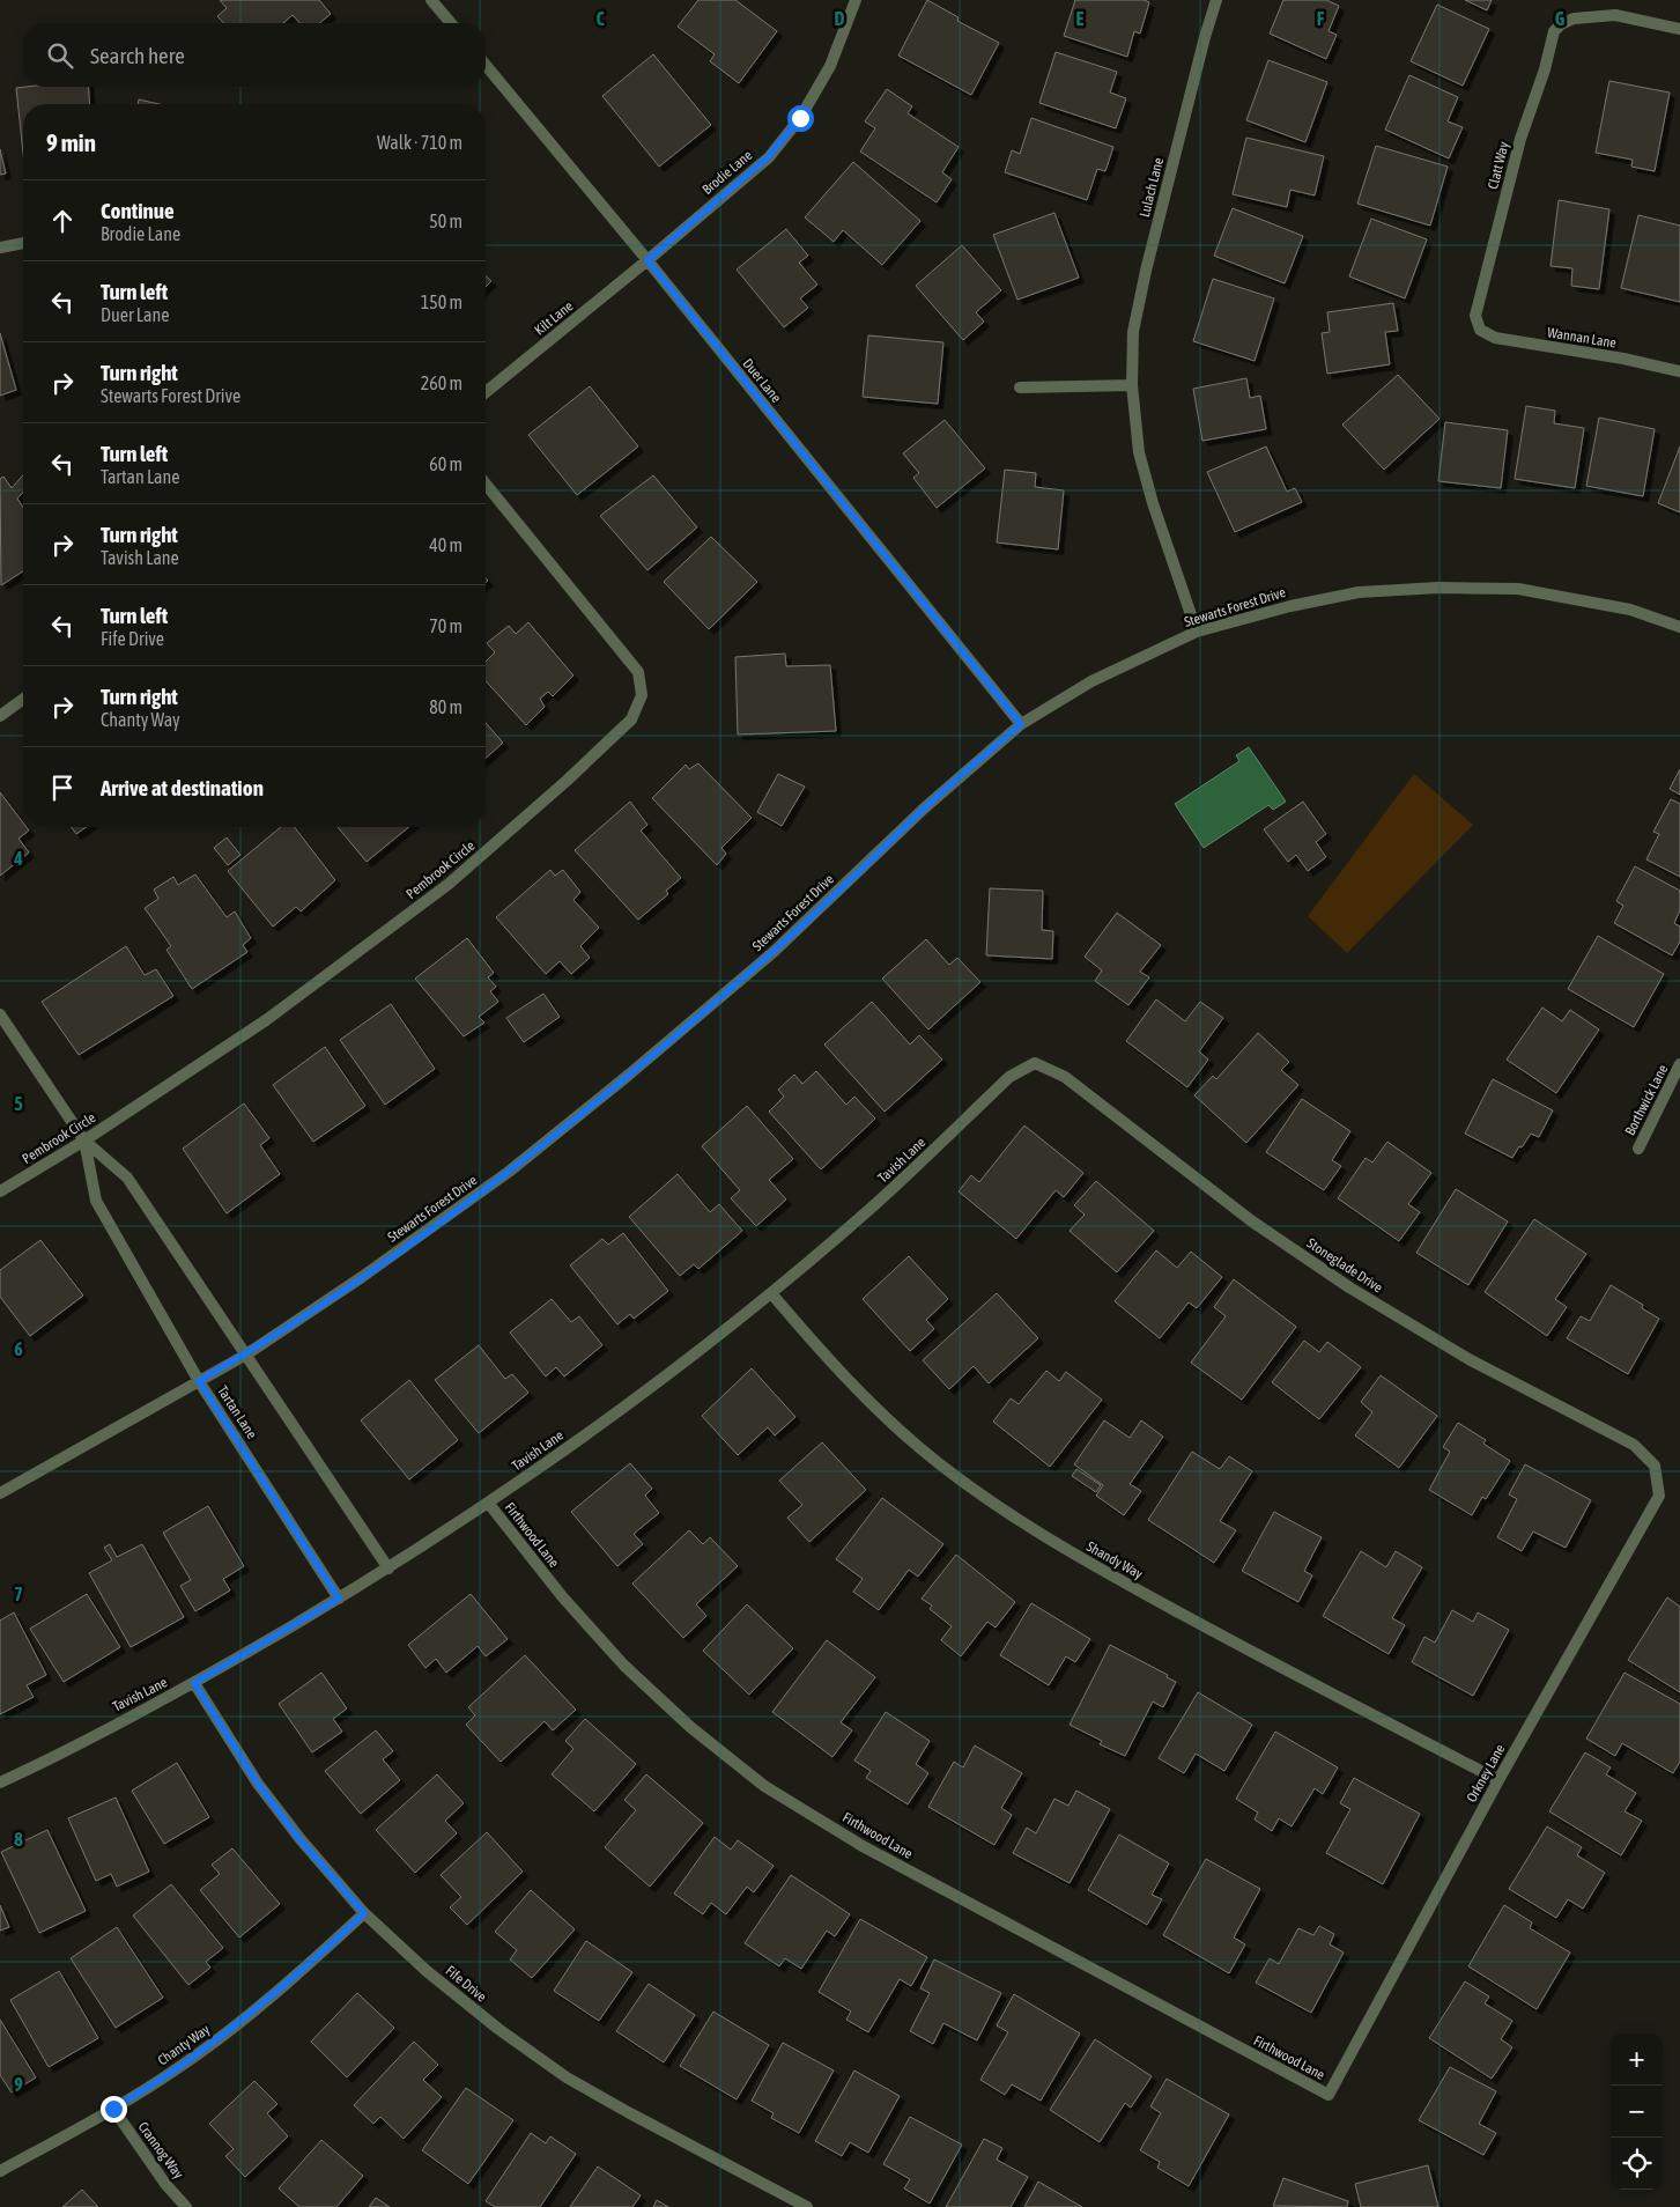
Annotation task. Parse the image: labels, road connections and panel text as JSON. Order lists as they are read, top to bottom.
{
  "streets": {
    "street": [
      "Clatt Way",
      "Brodie Lane",
      "Lulach Lane",
      "Kilt Lane",
      "Wannan Lane",
      "Duer Lane",
      "Stewarts Forest Drive",
      "Pembrook Circle",
      "Borthwick Lane",
      "Tavish Lane",
      "Stoneglade Drive",
      "Tartan Lane",
      "Firthwood Lane",
      "Shandy Way",
      "Orkney Lane",
      "Fife Drive",
      "Chanty Way",
      "Crannog Way"
    ]
  },
  "crossings": [
    ["Clatt Way", "Wannan Lane"],
    ["Brodie Lane", "Kilt Lane"],
    ["Brodie Lane", "Duer Lane"],
    ["Lulach Lane", "Stewarts Forest Drive"],
    ["Kilt Lane", "Duer Lane"],
    ["Duer Lane", "Stewarts Forest Drive"],
    ["Stewarts Forest Drive", "Tartan Lane"],
    ["Pembrook Circle", "Tartan Lane"],
    ["Tavish Lane", "Stoneglade Drive"],
    ["Tavish Lane", "Tartan Lane"],
    ["Tavish Lane", "Firthwood Lane"],
    ["Tavish Lane", "Shandy Way"],
    ["Tavish Lane", "Fife Drive"],
    ["Stoneglade Drive", "Orkney Lane"],
    ["Firthwood Lane", "Orkney Lane"],
    ["Shandy Way", "Orkney Lane"],
    ["Fife Drive", "Chanty Way"],
    ["Chanty Way", "Crannog Way"]
  ],
  "page": {
    "search": "Search here",
    "heading": ["9 min", "Walk · 710 m"],
    "list": [
      ["Continue", "Brodie Lane", "50 m"],
      ["Turn left", "Duer Lane", "150 m"],
      ["Turn right", "Stewarts Forest Drive", "260 m"],
      ["Turn left", "Tartan Lane", "60 m"],
      ["Turn right", "Tavish Lane", "40 m"],
      ["Turn left", "Fife Drive", "70 m"],
      ["Turn right", "Chanty Way", "80 m"],
      "Arrive at destination"
    ],
    "map_buttons": ["+", "−"]
  },
  "grid": {
    "columns": [
      "C",
      "D",
      "E",
      "F",
      "G"
    ],
    "rows": [
      "4",
      "5",
      "6",
      "7",
      "8",
      "9"
    ]
  }
}
